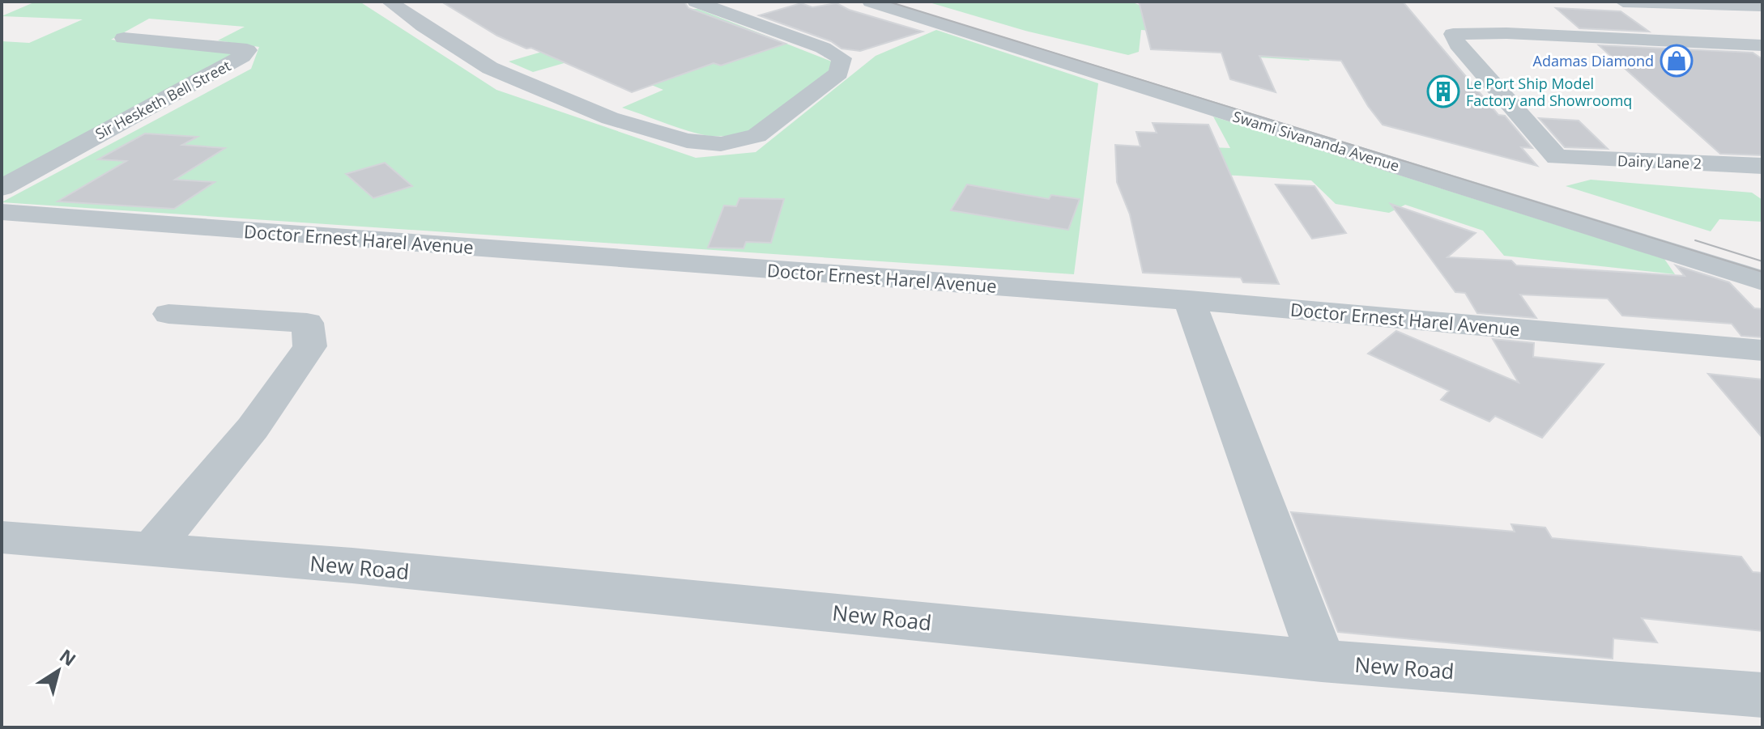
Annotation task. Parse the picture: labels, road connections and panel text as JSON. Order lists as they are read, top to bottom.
{
  "streets": {
    "street": [
      "Sir Hesketh Bell Street",
      "Swami Sivananda Avenue",
      "Dairy Lane 2",
      "Doctor Ernest Harel Avenue",
      "New Road"
    ]
  },
  "places": {
    "shop": ["Adamas Diamond"],
    "building": ["Le Port Ship Model Factory and Showroomq"]
  },
  "north": "top right"
}
